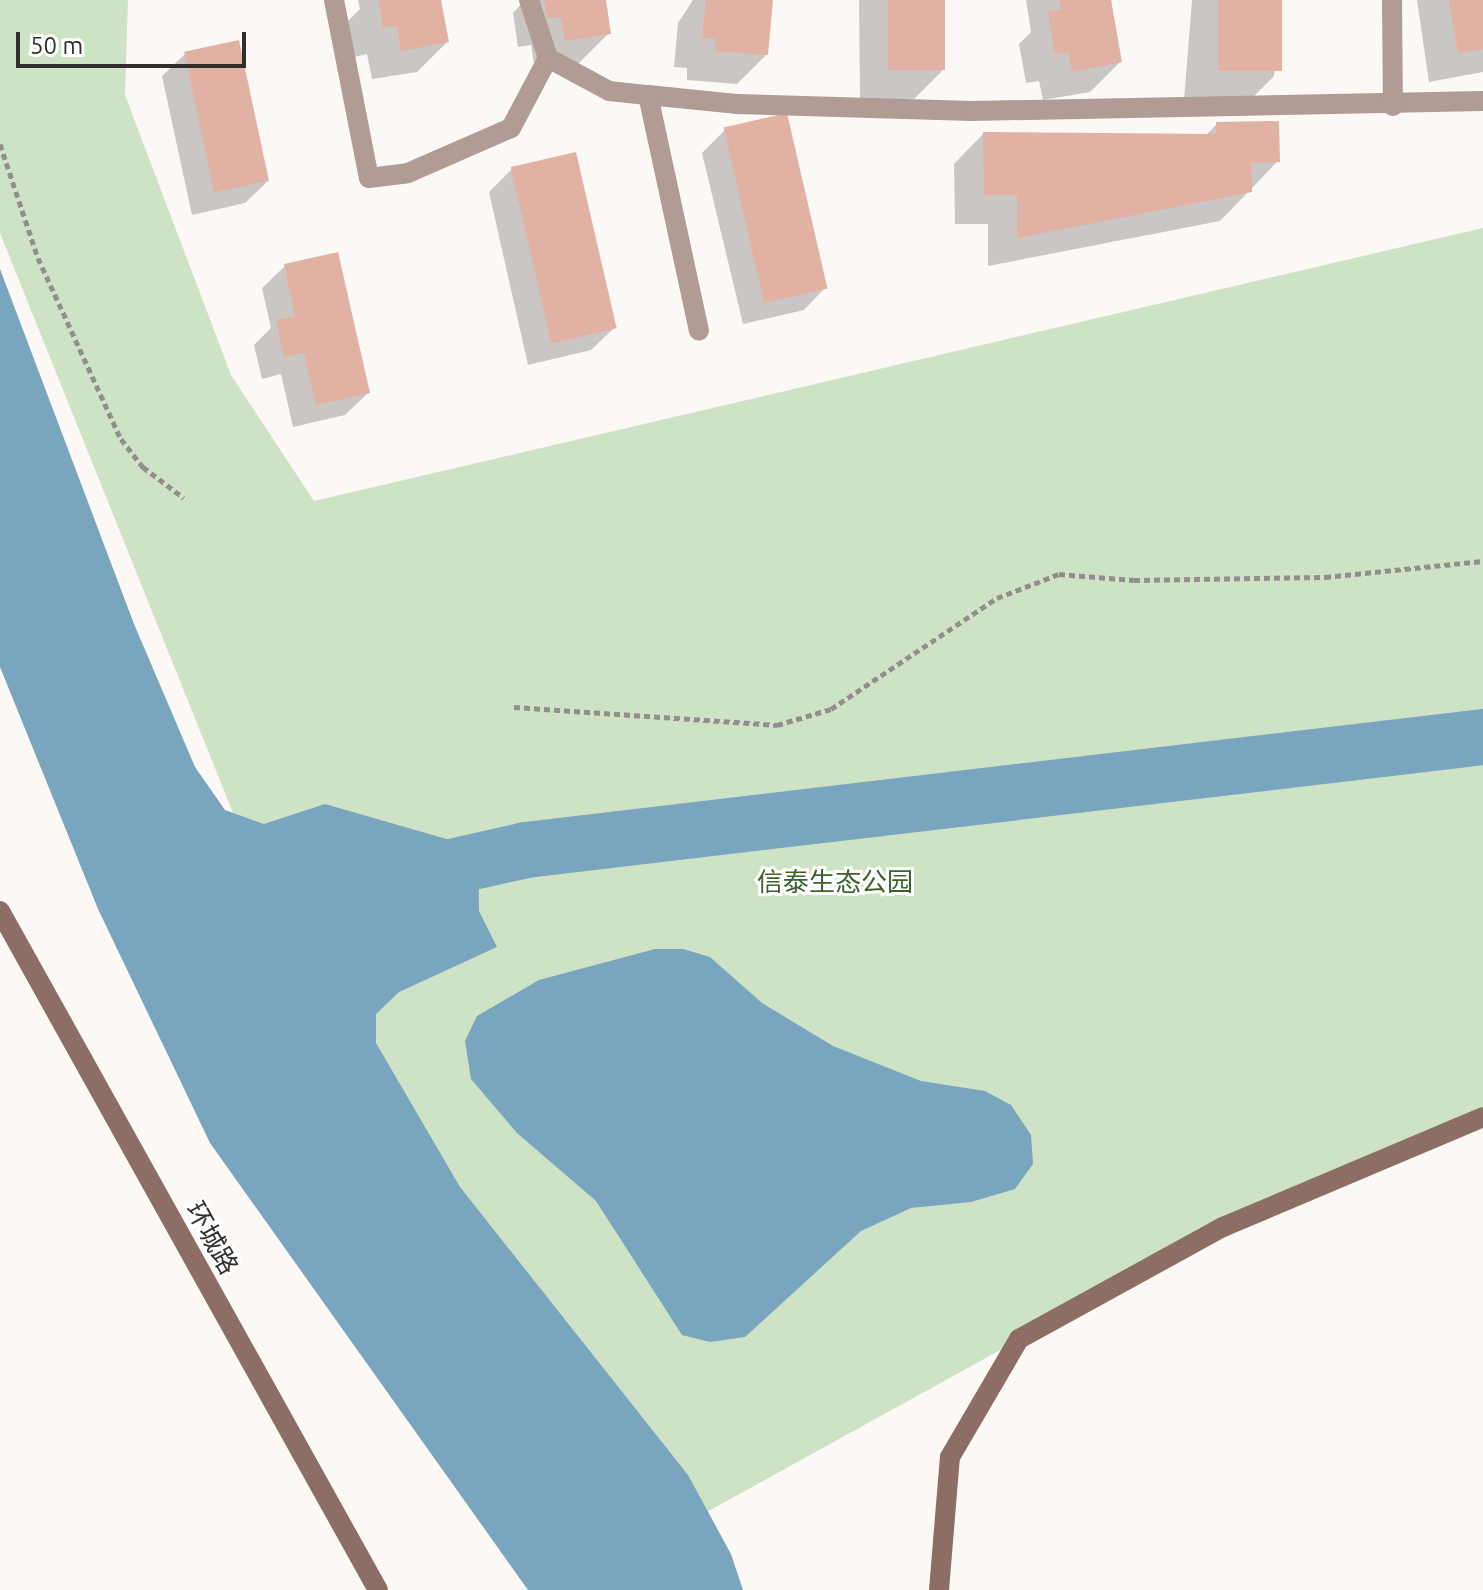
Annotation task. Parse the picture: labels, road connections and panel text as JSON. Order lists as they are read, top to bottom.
{
  "streets": {
    "street": ["环城路"]
  },
  "parks": ["信泰生态公园"],
  "scale_bar": "50 m"
}
